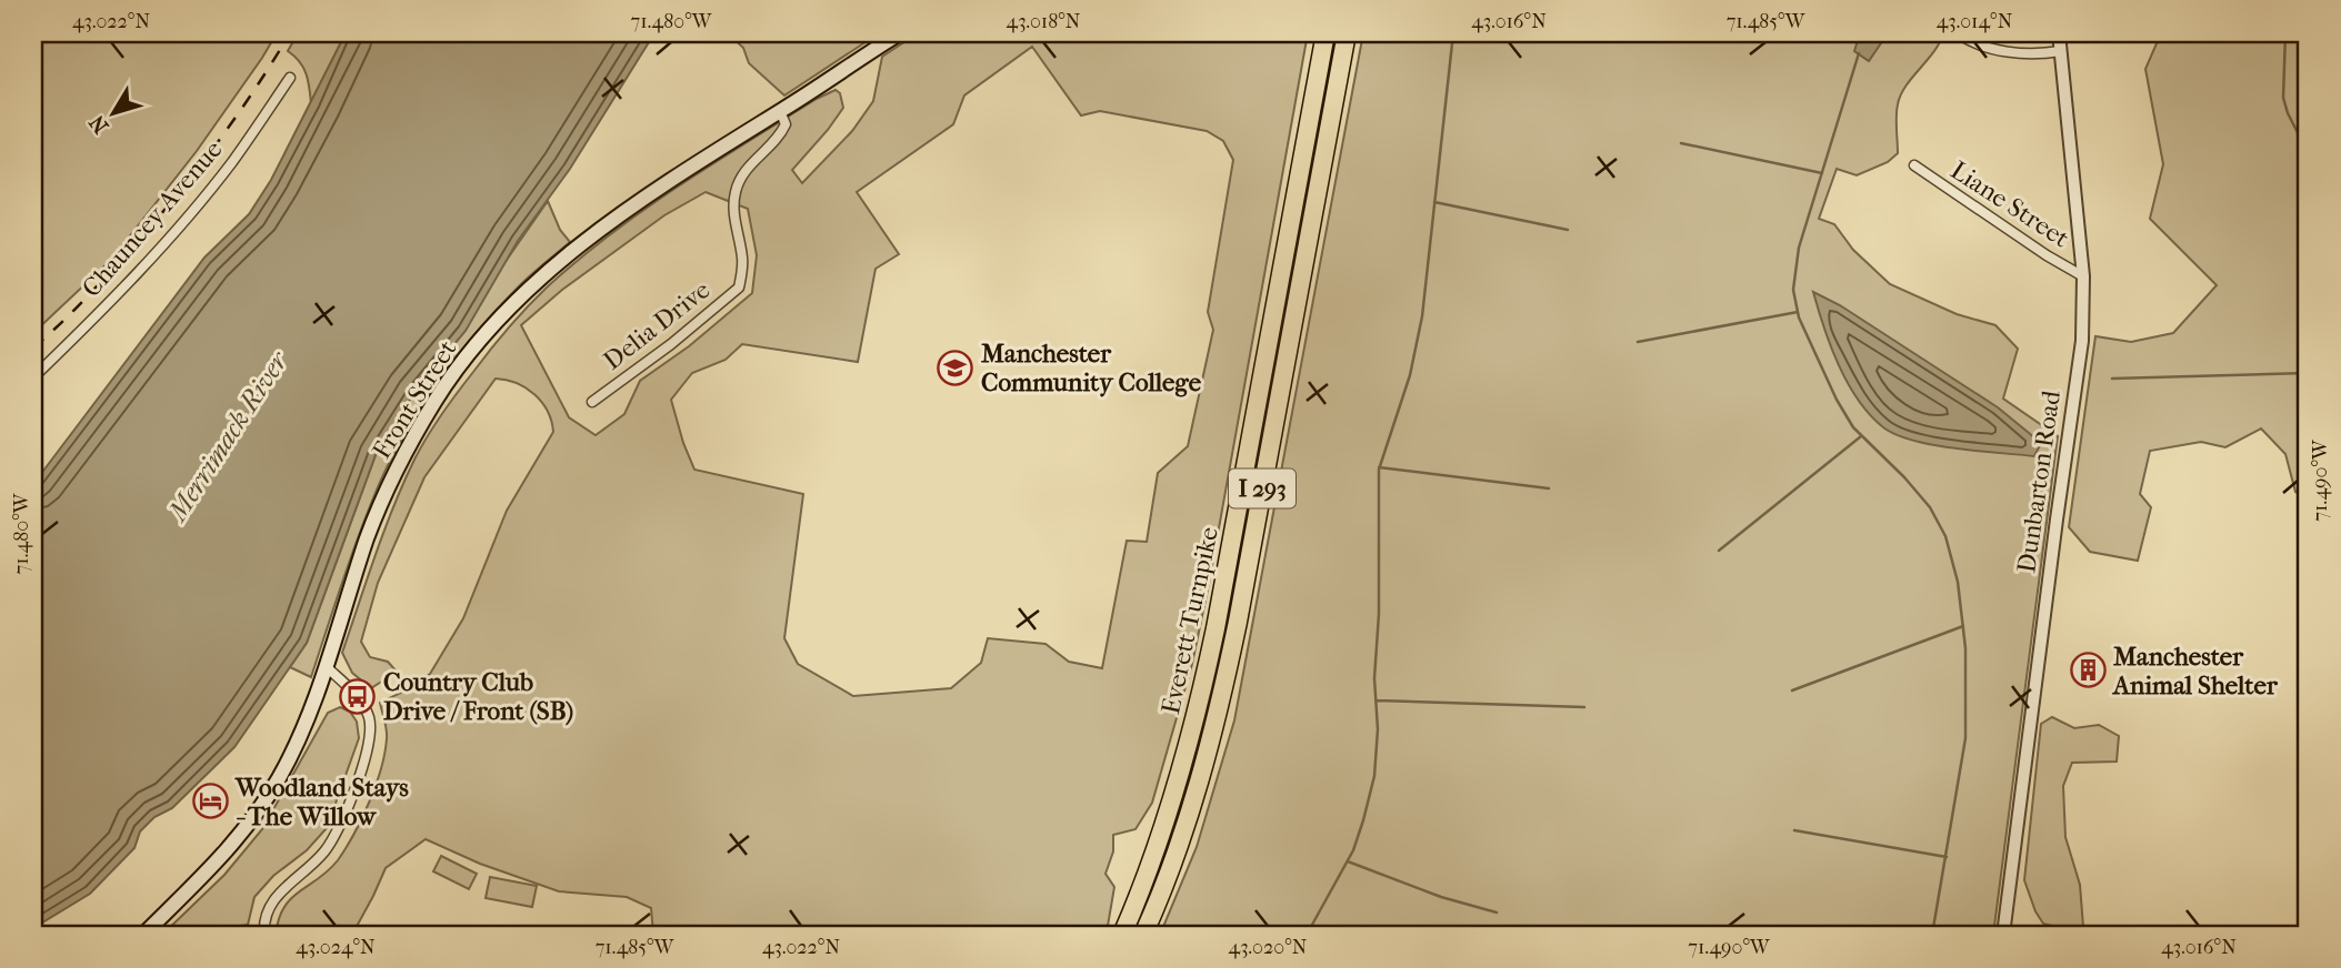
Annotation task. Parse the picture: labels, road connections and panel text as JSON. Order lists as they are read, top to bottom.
{
  "streets": {
    "highway": ["I 293", "Everett Turnpike"],
    "main road": ["Front Street"],
    "street": [
      "Liane Street",
      "Chauncey Avenue",
      "Delia Drive",
      "Dunbarton Road"
    ]
  },
  "crossings": [
    ["Liane Street", "Dunbarton Road"],
    ["Delia Drive", "Front Street"]
  ],
  "water": ["Merrimack River"],
  "places": {
    "school or university": ["Manchester Community College"],
    "building": ["Manchester Animal Shelter"],
    "bus stop": ["Country Club Drive / Front (SB)"],
    "hotel": ["Woodland Stays - The Willow"]
  },
  "north": "bottom left",
  "coordinates": [
    "43.022°N",
    "71.480°W",
    "43.018°N",
    "43.016°N",
    "71.485°W",
    "43.014°N",
    "71.490°W",
    "43.024°N",
    "43.020°N"
  ]
}
